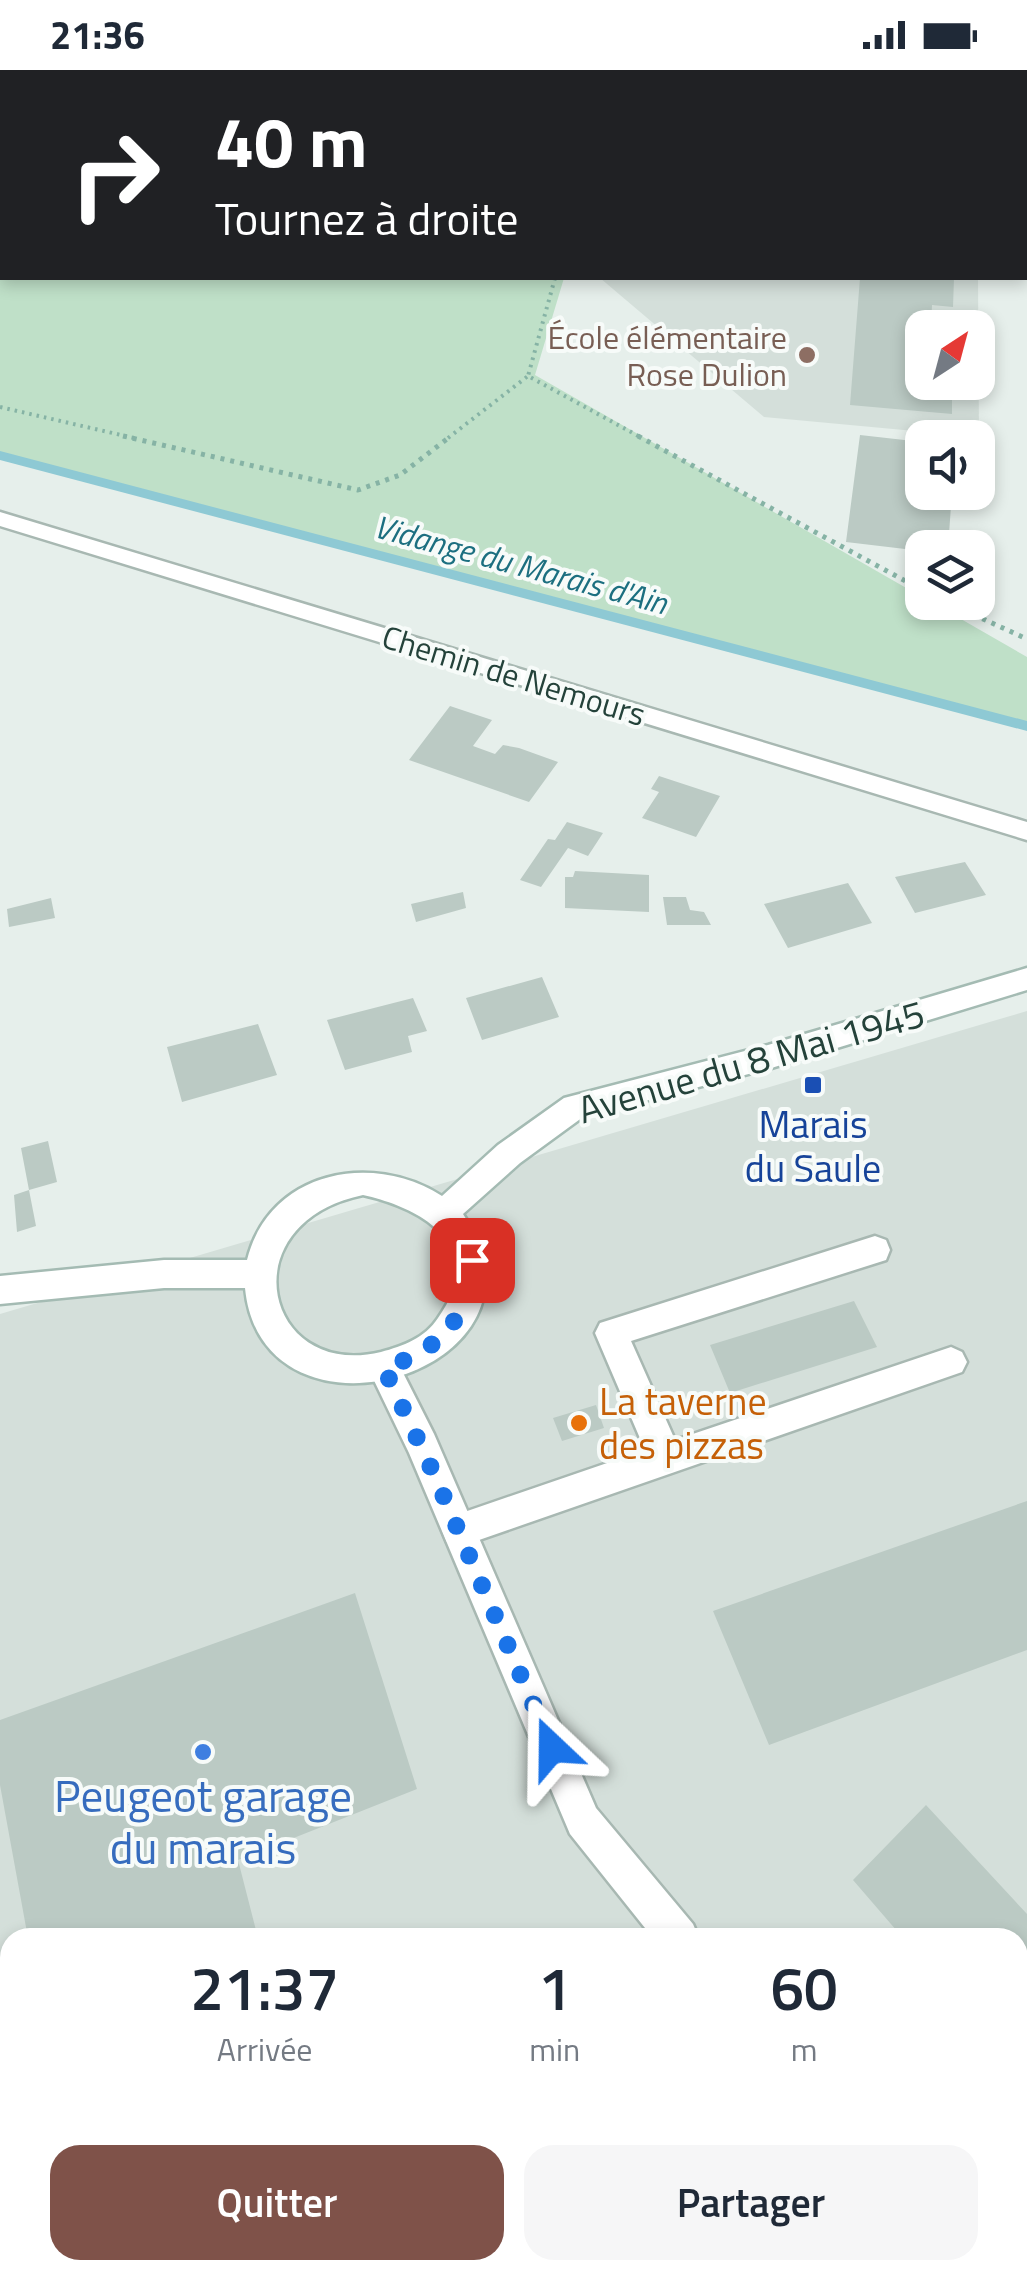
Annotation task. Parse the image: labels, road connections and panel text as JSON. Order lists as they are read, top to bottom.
{
  "streets": {
    "street": ["Chemin de Nemours", "Avenue du 8 Mai 1945"]
  },
  "water": ["Vidange du Marais d'Ain"],
  "places": {
    "other": ["École élémentaire Rose Dulion", "La taverne des pizzas", "Peugeot garage du marais"],
    "transit": ["Marais du Saule"]
  },
  "north": "top right",
  "page": {
    "status": "21:36",
    "turn": ["40 m", "Tournez à droite"],
    "eta": [
      "21:37",
      "Arrivée",
      "1",
      "min",
      "60",
      "m"
    ],
    "buttons": ["Quitter", "Partager"]
  }
}
